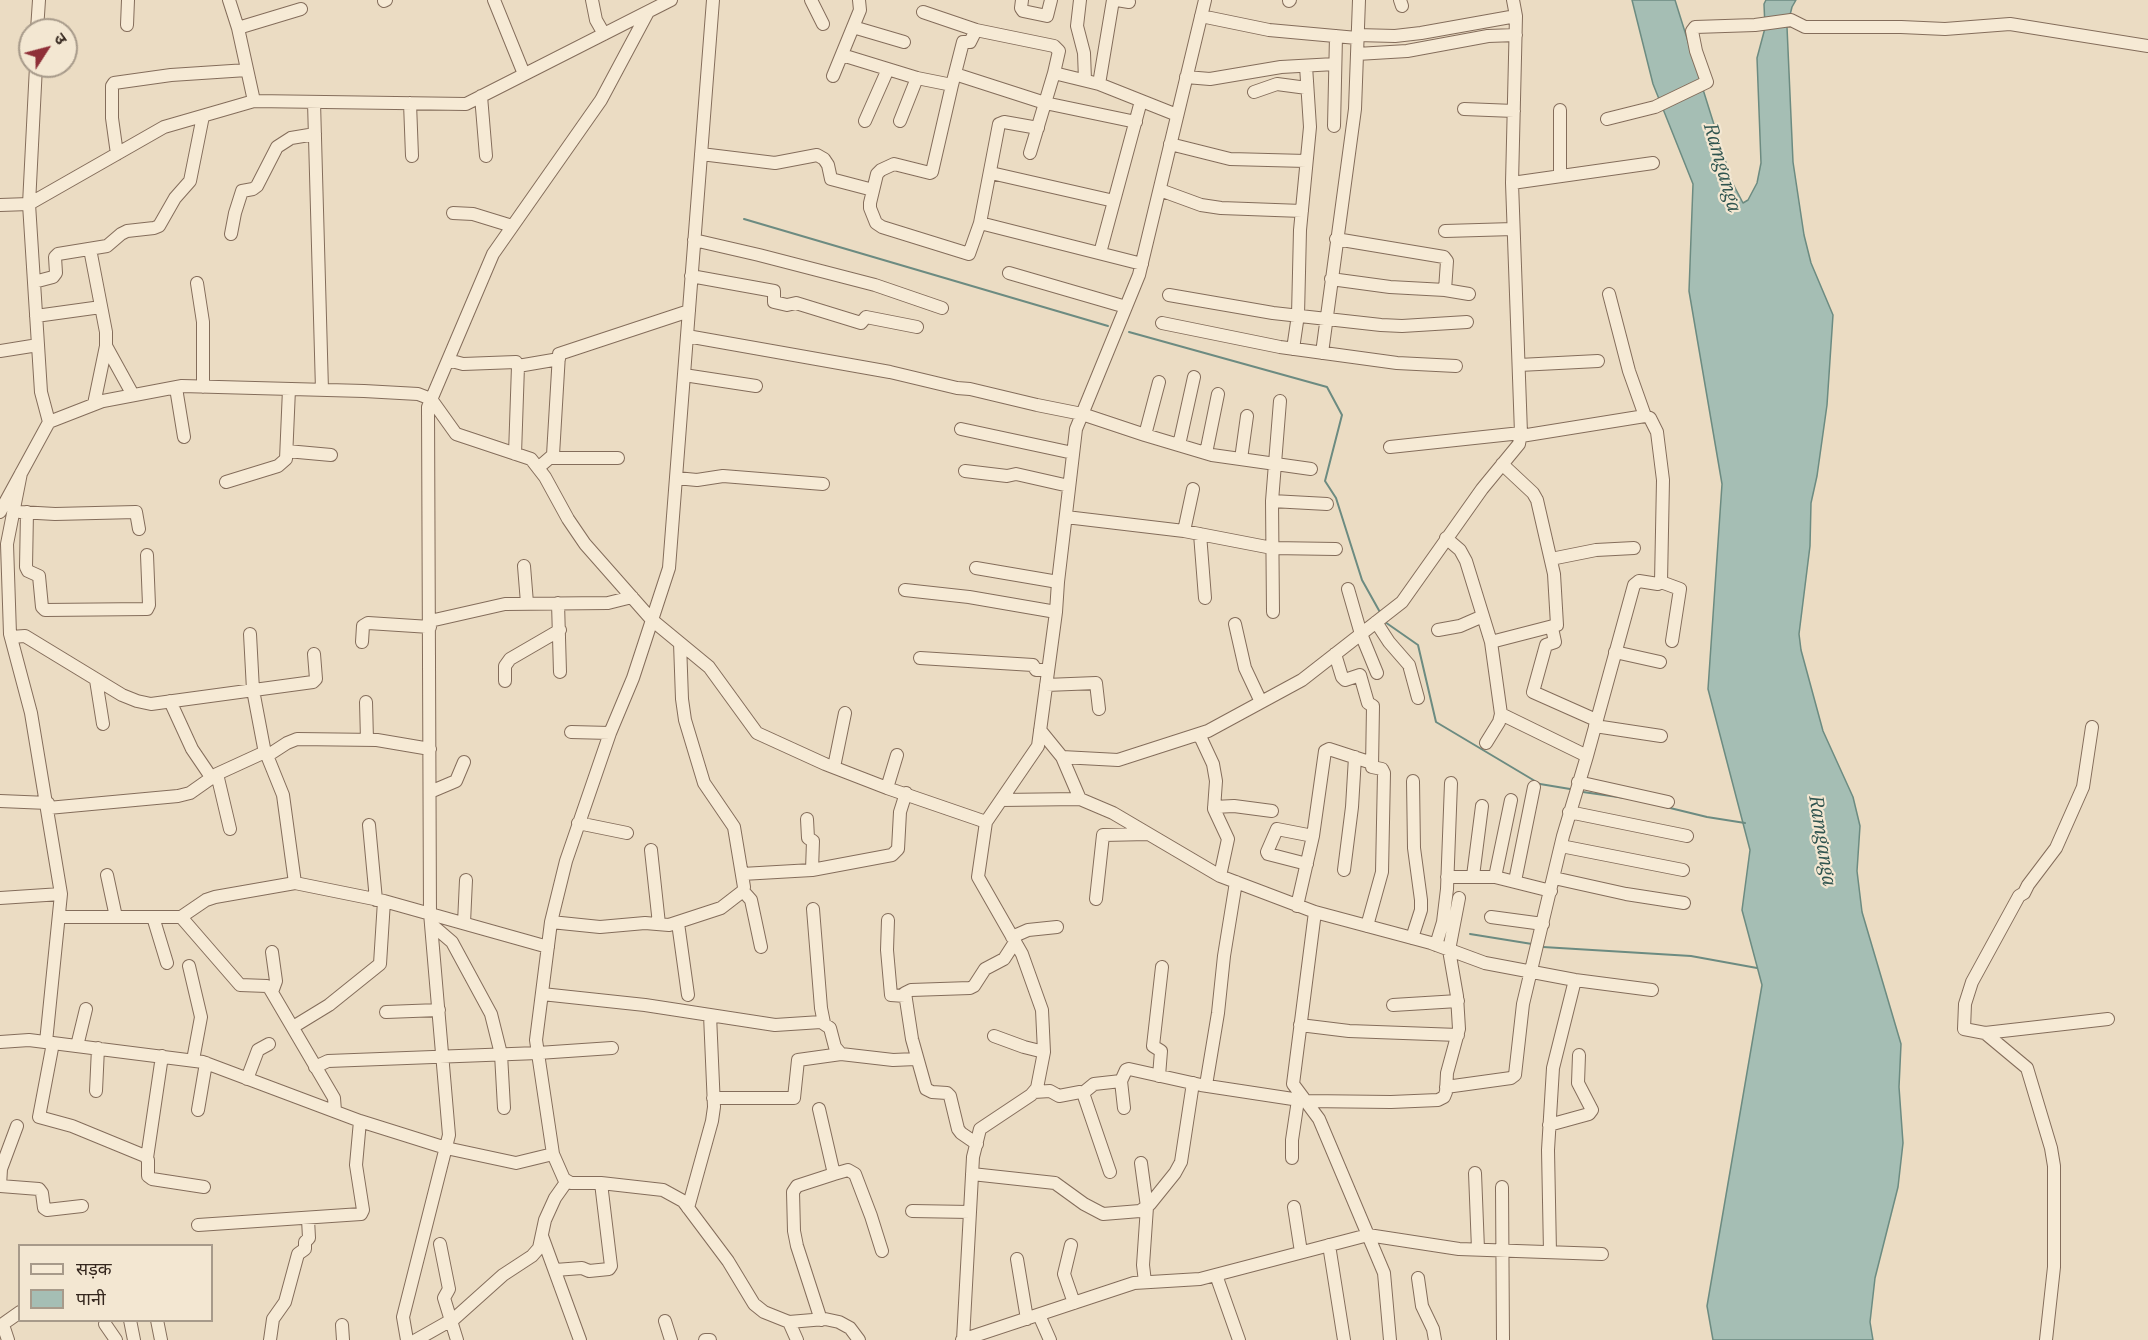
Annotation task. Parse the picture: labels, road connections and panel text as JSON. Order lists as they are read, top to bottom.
{
  "water": ["Ramganga"],
  "legend": ["सड़क", "पानी"],
  "north": "top right"
}
